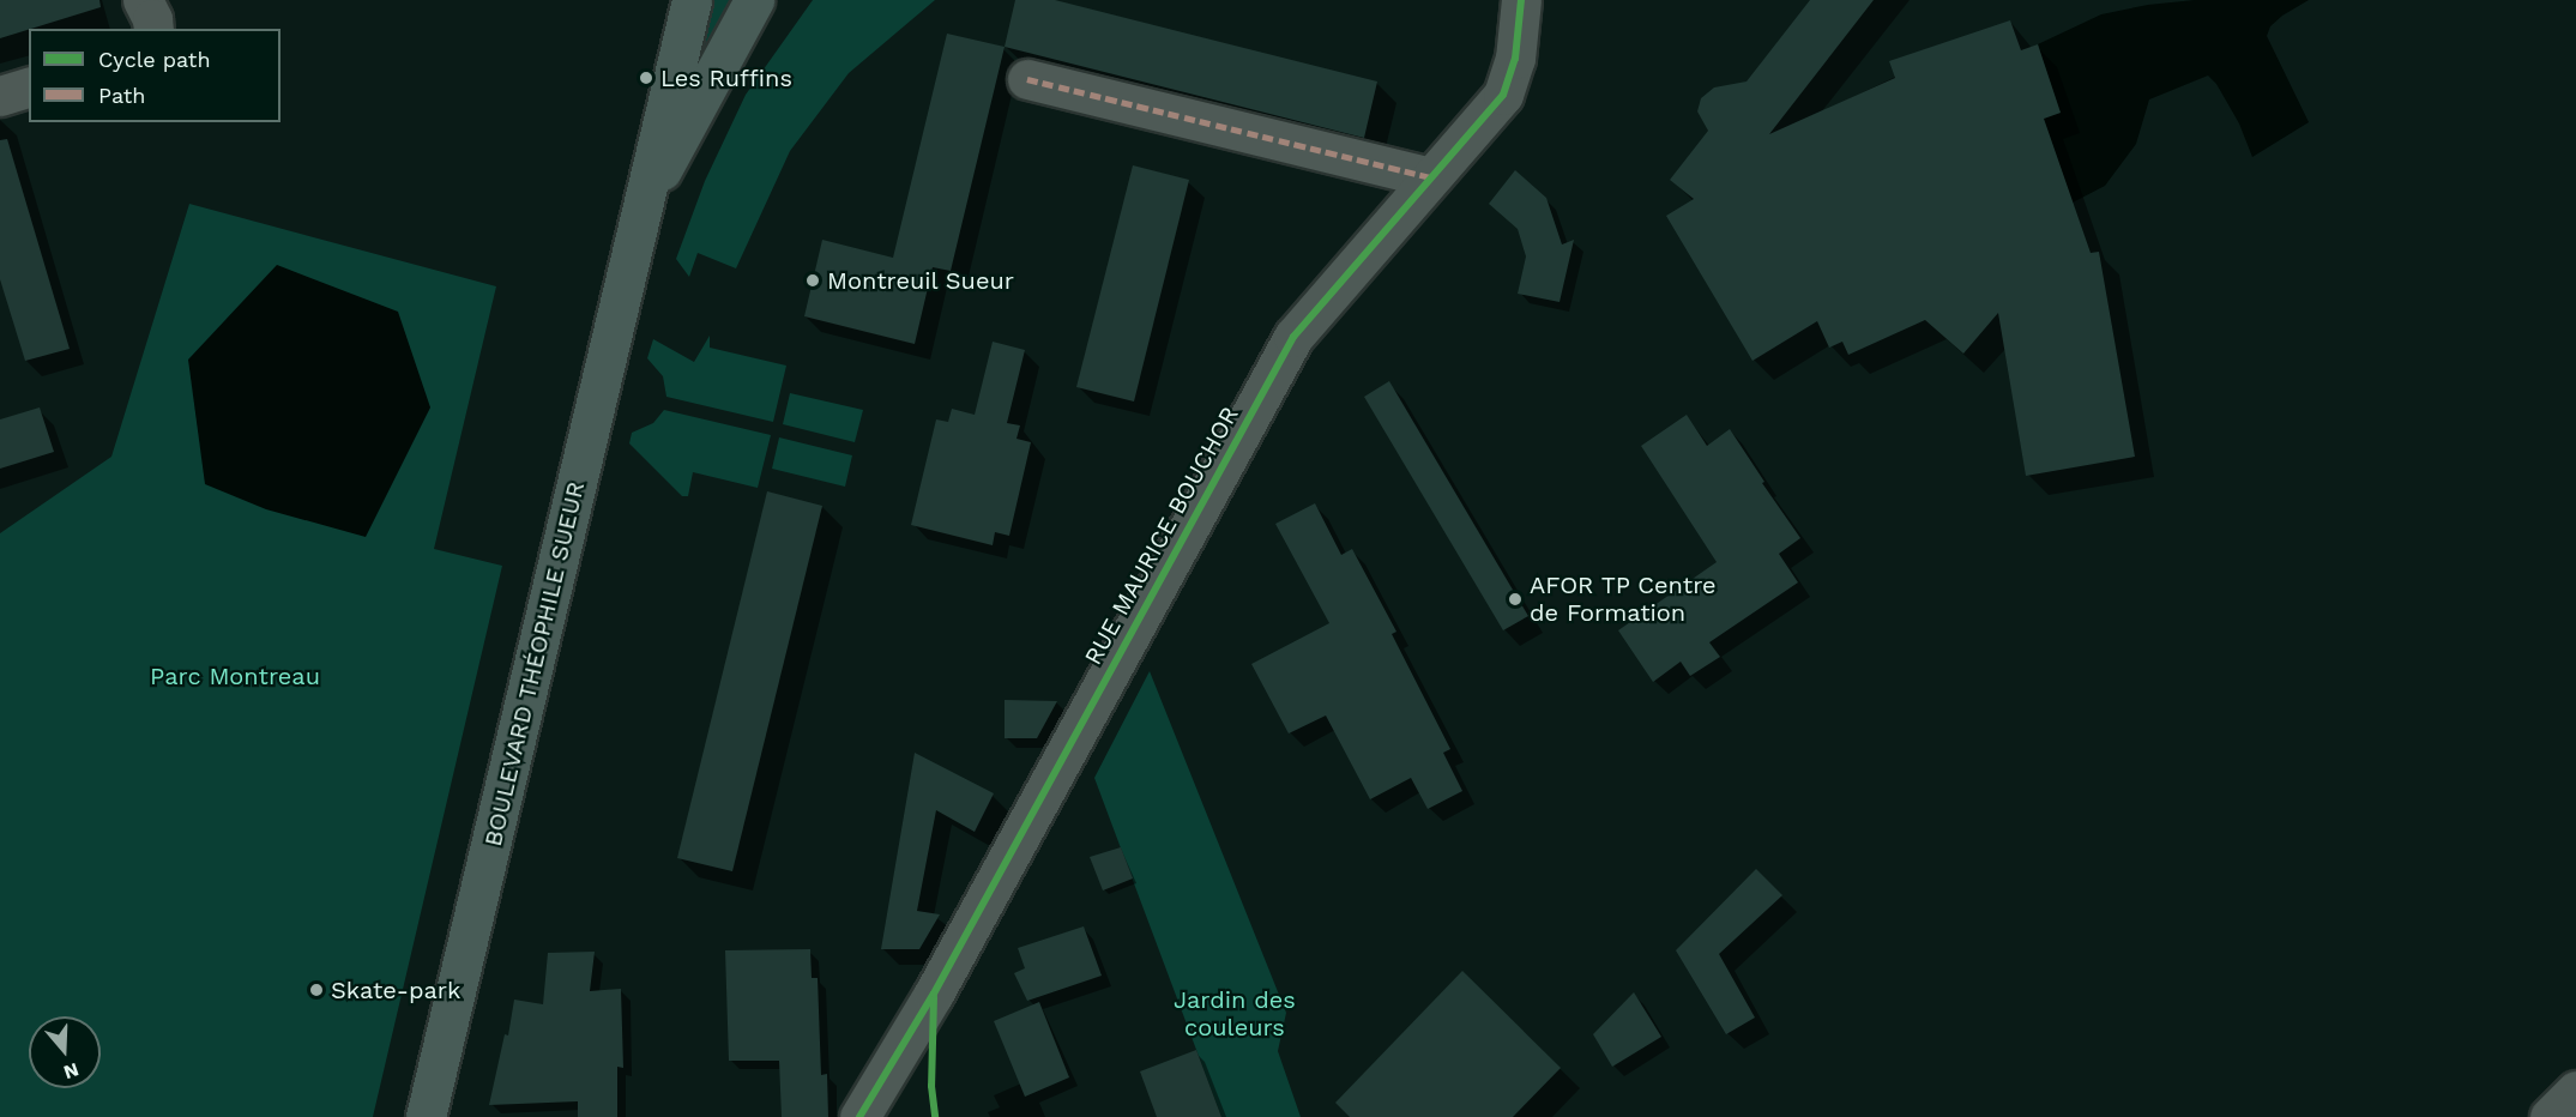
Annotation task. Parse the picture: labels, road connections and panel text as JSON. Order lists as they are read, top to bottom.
{
  "streets": {
    "main road": ["BOULEVARD THÉOPHILE SUEUR"],
    "street": ["RUE MAURICE BOUCHOR"]
  },
  "parks": ["Parc Montreau", "Jardin des couleurs"],
  "places": [
    "Les Ruffins",
    "Montreuil Sueur",
    "AFOR TP Centre de Formation",
    "Skate-park"
  ],
  "legend": ["Cycle path", "Path"],
  "north": "bottom"
}
